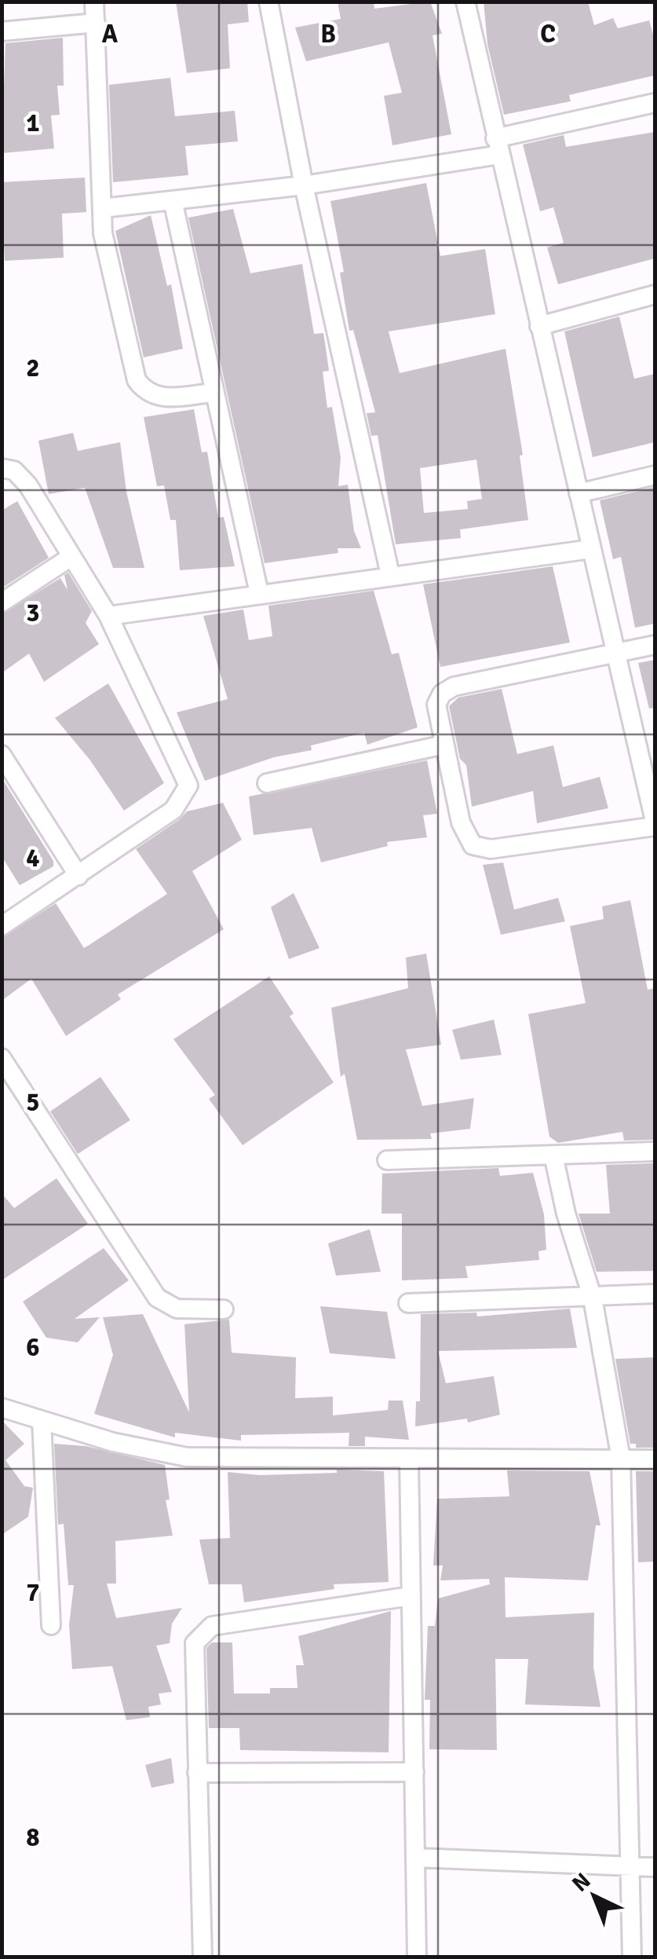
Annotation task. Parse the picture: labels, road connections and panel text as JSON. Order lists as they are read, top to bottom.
{
  "north": "top left",
  "grid": {
    "columns": ["A", "B", "C"],
    "rows": [
      "1",
      "2",
      "3",
      "4",
      "5",
      "6",
      "7",
      "8"
    ]
  }
}
